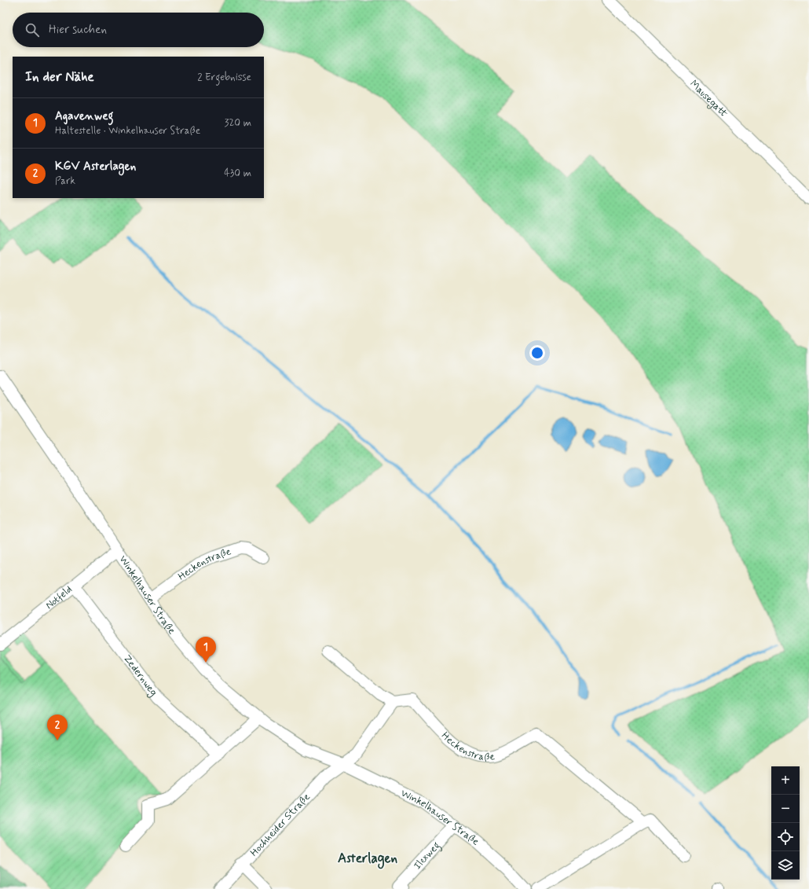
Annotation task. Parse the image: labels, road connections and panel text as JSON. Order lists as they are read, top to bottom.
{
  "streets": {
    "street": [
      "Mausegatt",
      "Heckenstraße",
      "Winkelhauser Straße",
      "Notfeld",
      "Zedernweg",
      "Hochheider Straße",
      "Ilexweg"
    ]
  },
  "crossings": [
    ["Heckenstraße", "Winkelhauser Straße"],
    ["Winkelhauser Straße", "Notfeld"],
    ["Winkelhauser Straße", "Hochheider Straße"],
    ["Winkelhauser Straße", "Ilexweg"],
    ["Notfeld", "Zedernweg"]
  ],
  "districts": ["Asterlagen"],
  "page": {
    "search": "Hier suchen",
    "heading": ["In der Nähe", "2 Ergebnisse"],
    "list": [
      {
        "mark": "1",
        "name": "Agavenweg",
        "note": "Haltestelle · Winkelhauser Straße",
        "value": "320 m"
      },
      {
        "mark": "2",
        "name": "KGV Asterlagen",
        "note": "Park",
        "value": "430 m"
      }
    ],
    "pins": ["1", "2"],
    "map_buttons": ["+", "−"]
  }
}
